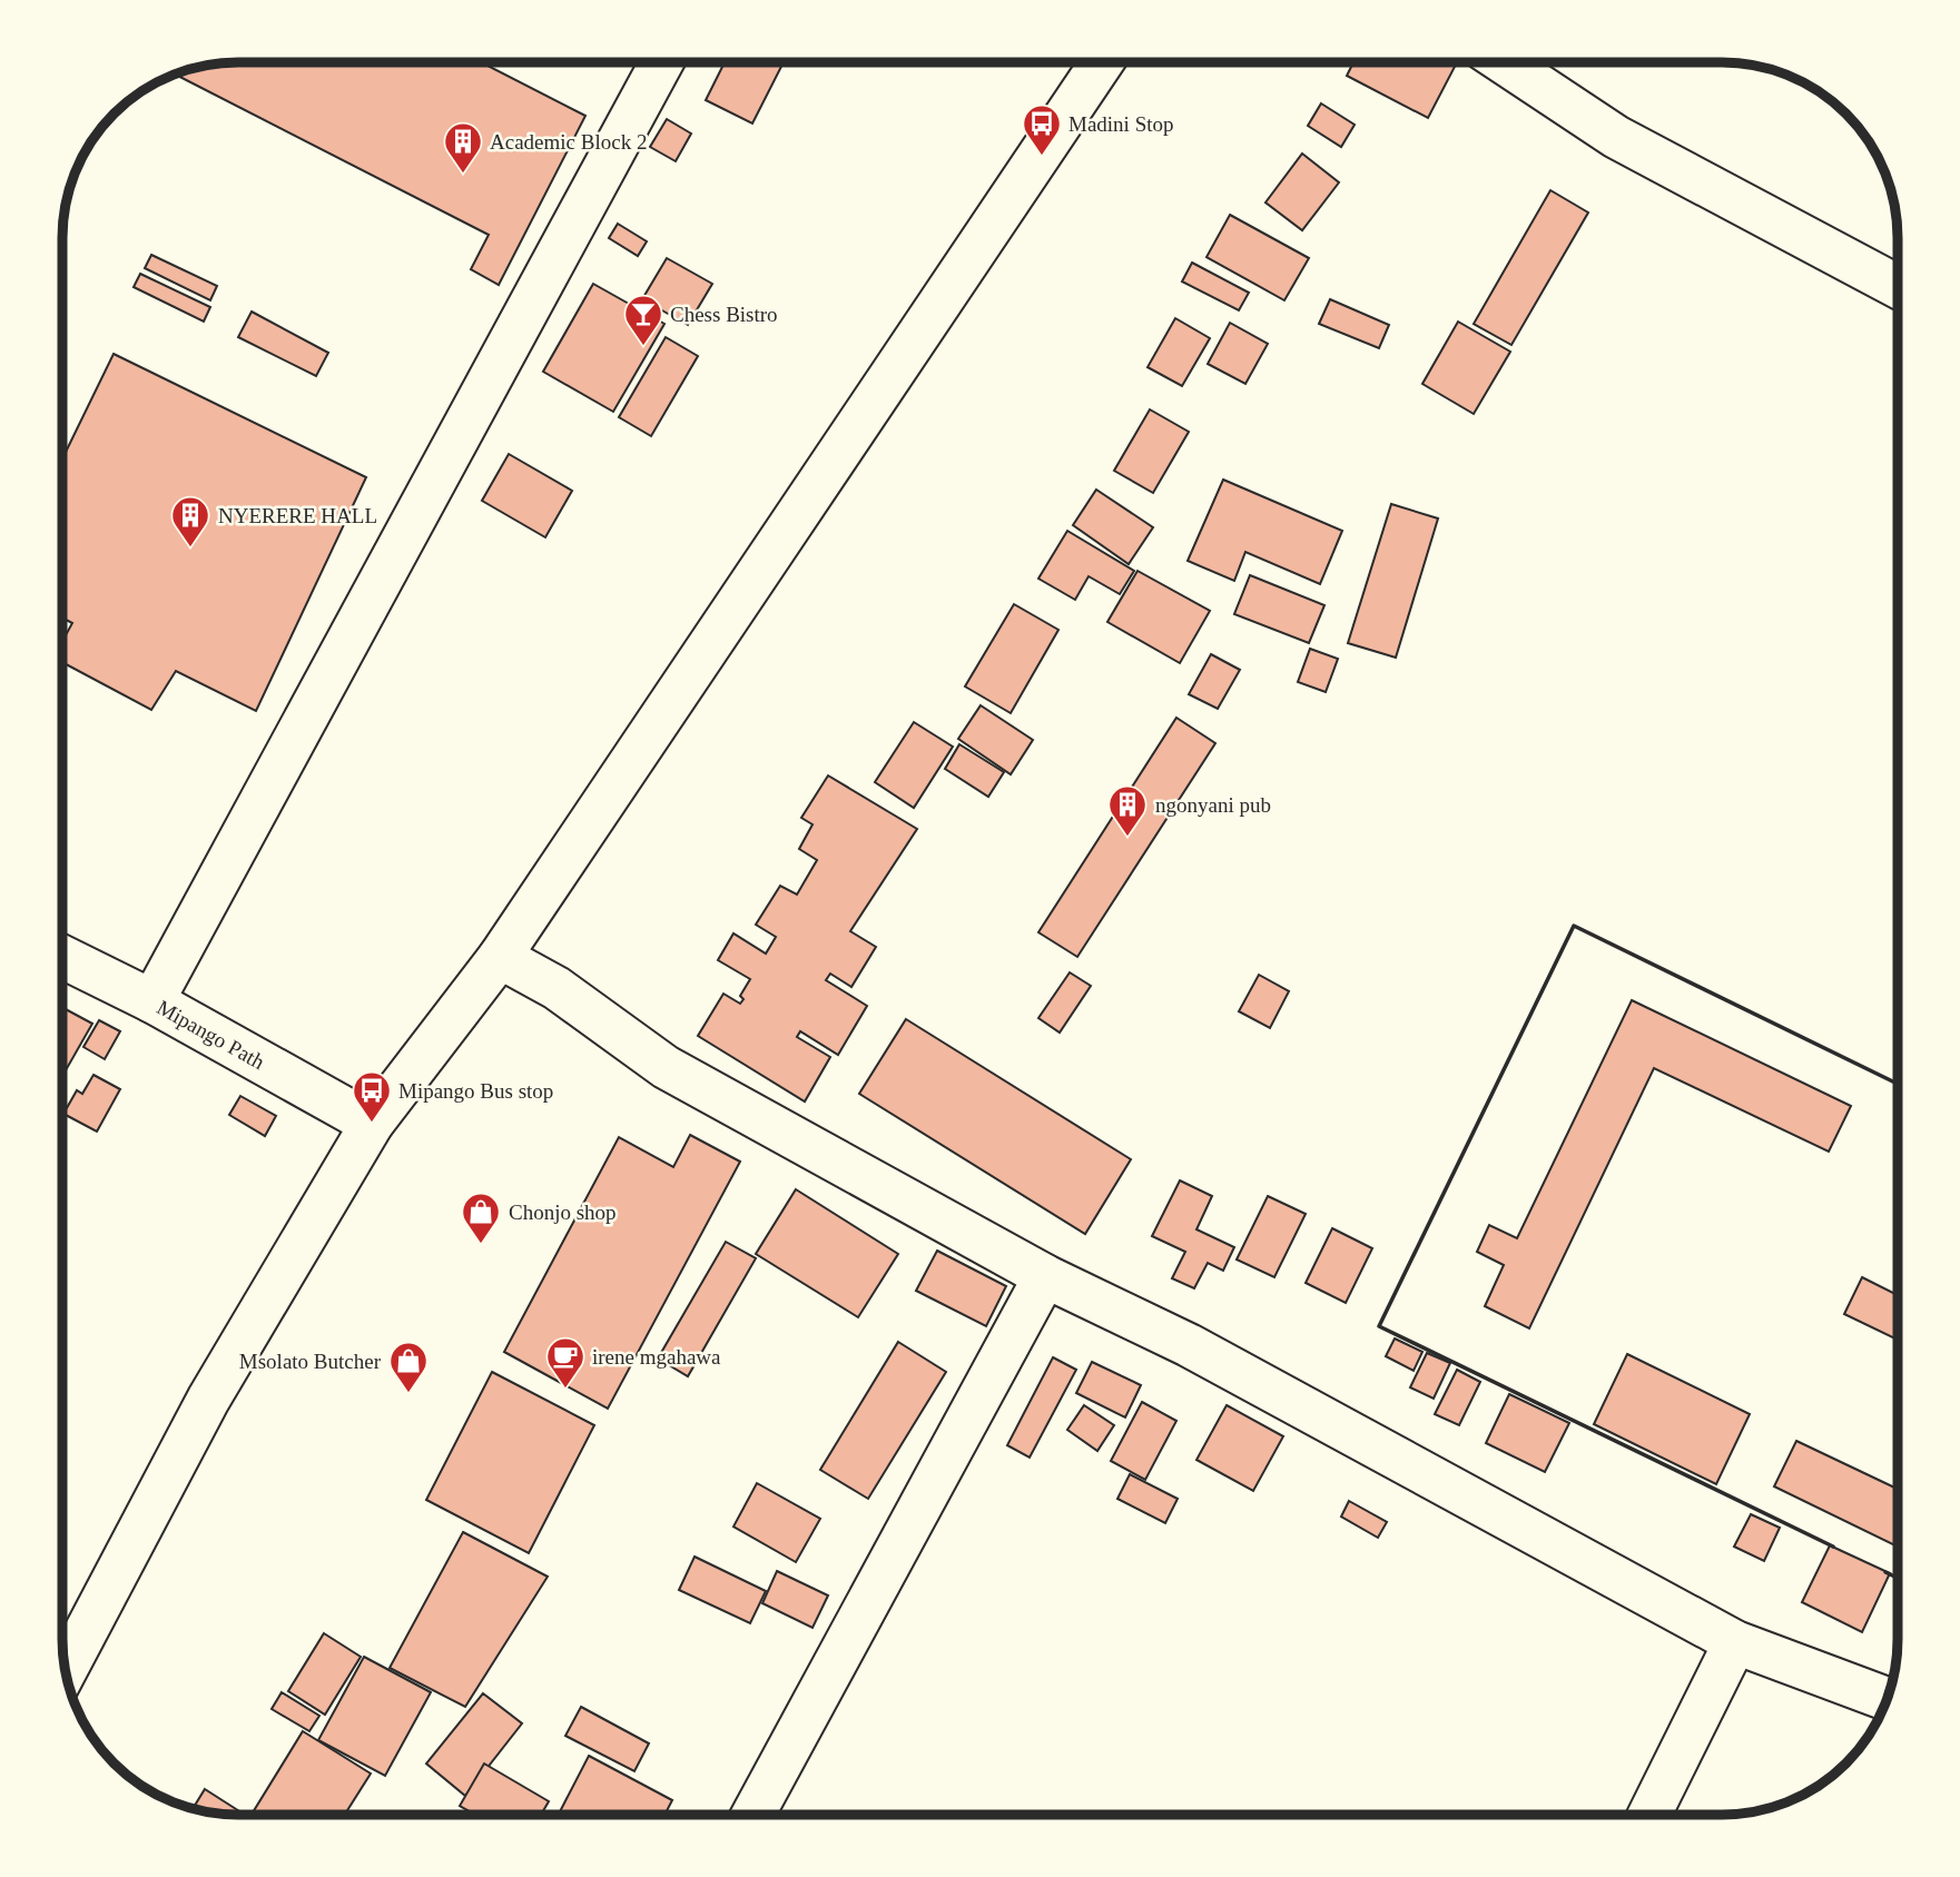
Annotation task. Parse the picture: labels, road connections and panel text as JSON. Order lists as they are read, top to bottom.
{
  "streets": {
    "main road": ["Mipango Path"]
  },
  "places": {
    "bus stop": ["Madini Stop", "Mipango Bus stop"],
    "building": ["Academic Block 2", "NYERERE HALL", "ngonyani pub"],
    "bar": ["Chess Bistro"],
    "shop": ["Chonjo shop", "Msolato Butcher"],
    "cafe": ["irene mgahawa"]
  }
}
